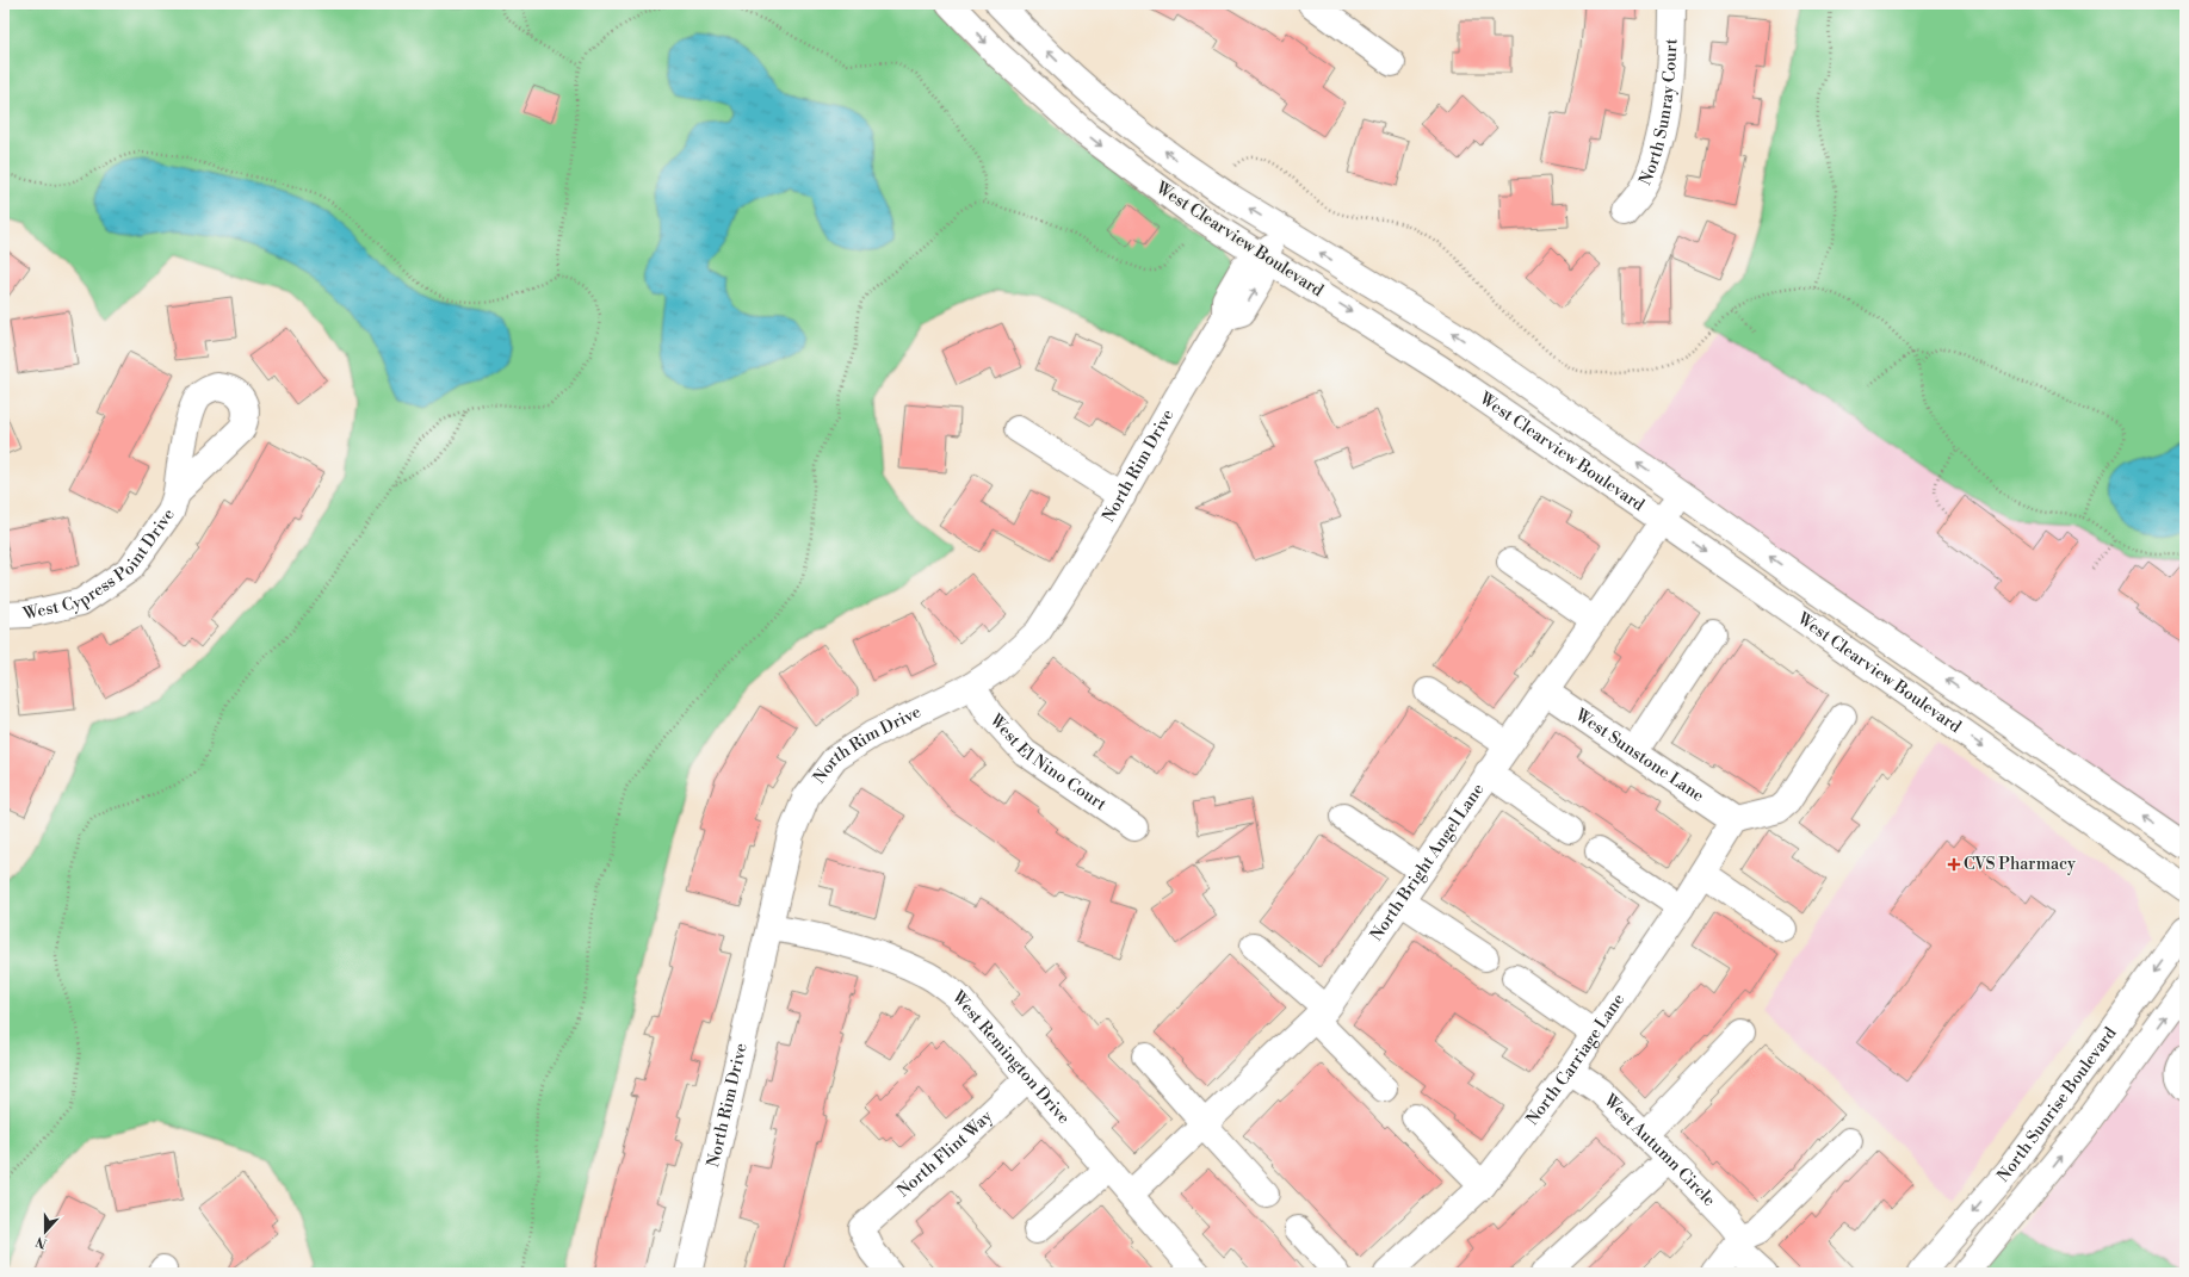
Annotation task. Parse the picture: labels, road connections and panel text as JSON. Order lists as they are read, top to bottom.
{
  "streets": {
    "street": [
      "North Sunray Court",
      "West Clearview Boulevard",
      "North Rim Drive",
      "West Cypress Point Drive",
      "West Sunstone Lane",
      "West El Nino Court",
      "North Bright Angel Lane",
      "West Remington Drive",
      "North Carriage Lane",
      "North Sunrise Boulevard",
      "West Autumn Circle",
      "North Flint Way"
    ]
  },
  "crossings": [
    ["West Clearview Boulevard", "North Rim Drive"],
    ["West Clearview Boulevard", "North Bright Angel Lane"],
    ["North Rim Drive", "West El Nino Court"],
    ["North Rim Drive", "West Remington Drive"],
    ["West Sunstone Lane", "North Bright Angel Lane"],
    ["West Sunstone Lane", "North Carriage Lane"],
    ["North Bright Angel Lane", "West Remington Drive"],
    ["West Remington Drive", "North Flint Way"],
    ["North Carriage Lane", "West Autumn Circle"]
  ],
  "places": {
    "health": ["CVS Pharmacy"]
  },
  "north": "bottom"
}
